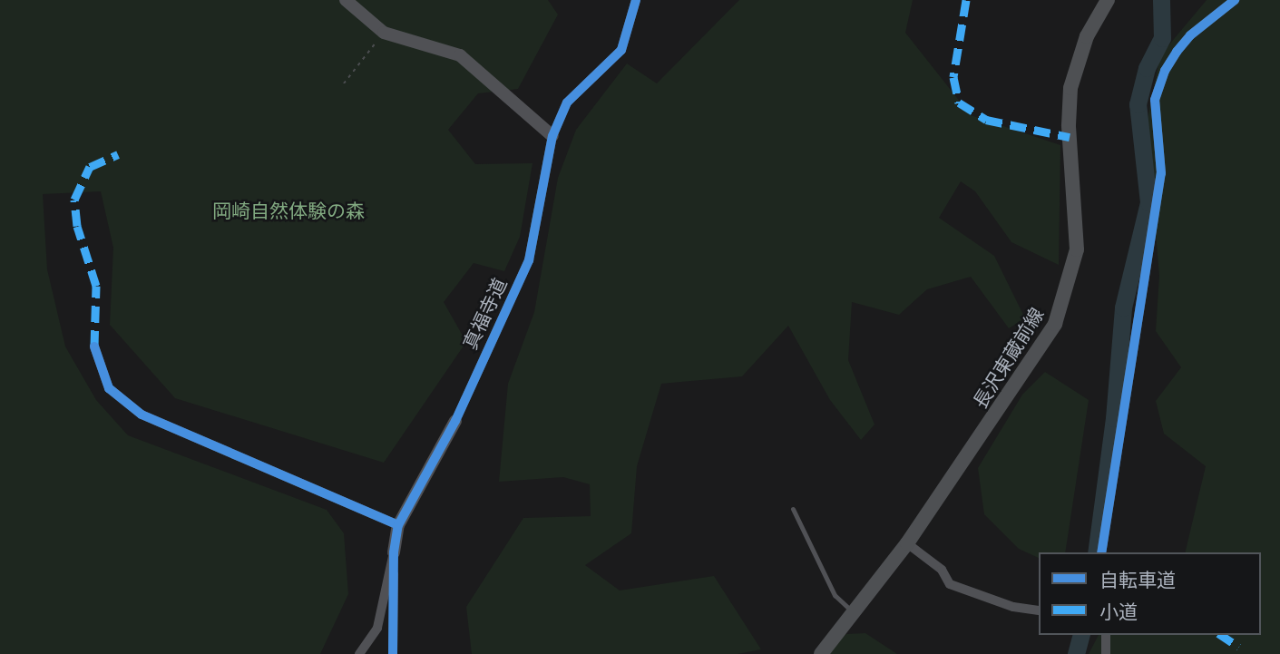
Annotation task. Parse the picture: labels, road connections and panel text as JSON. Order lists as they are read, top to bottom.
{
  "streets": {
    "main road": ["長沢東蔵前線"],
    "street": ["真福寺道"]
  },
  "parks": ["岡崎自然体験の森"],
  "legend": ["自転車道", "小道"]
}
